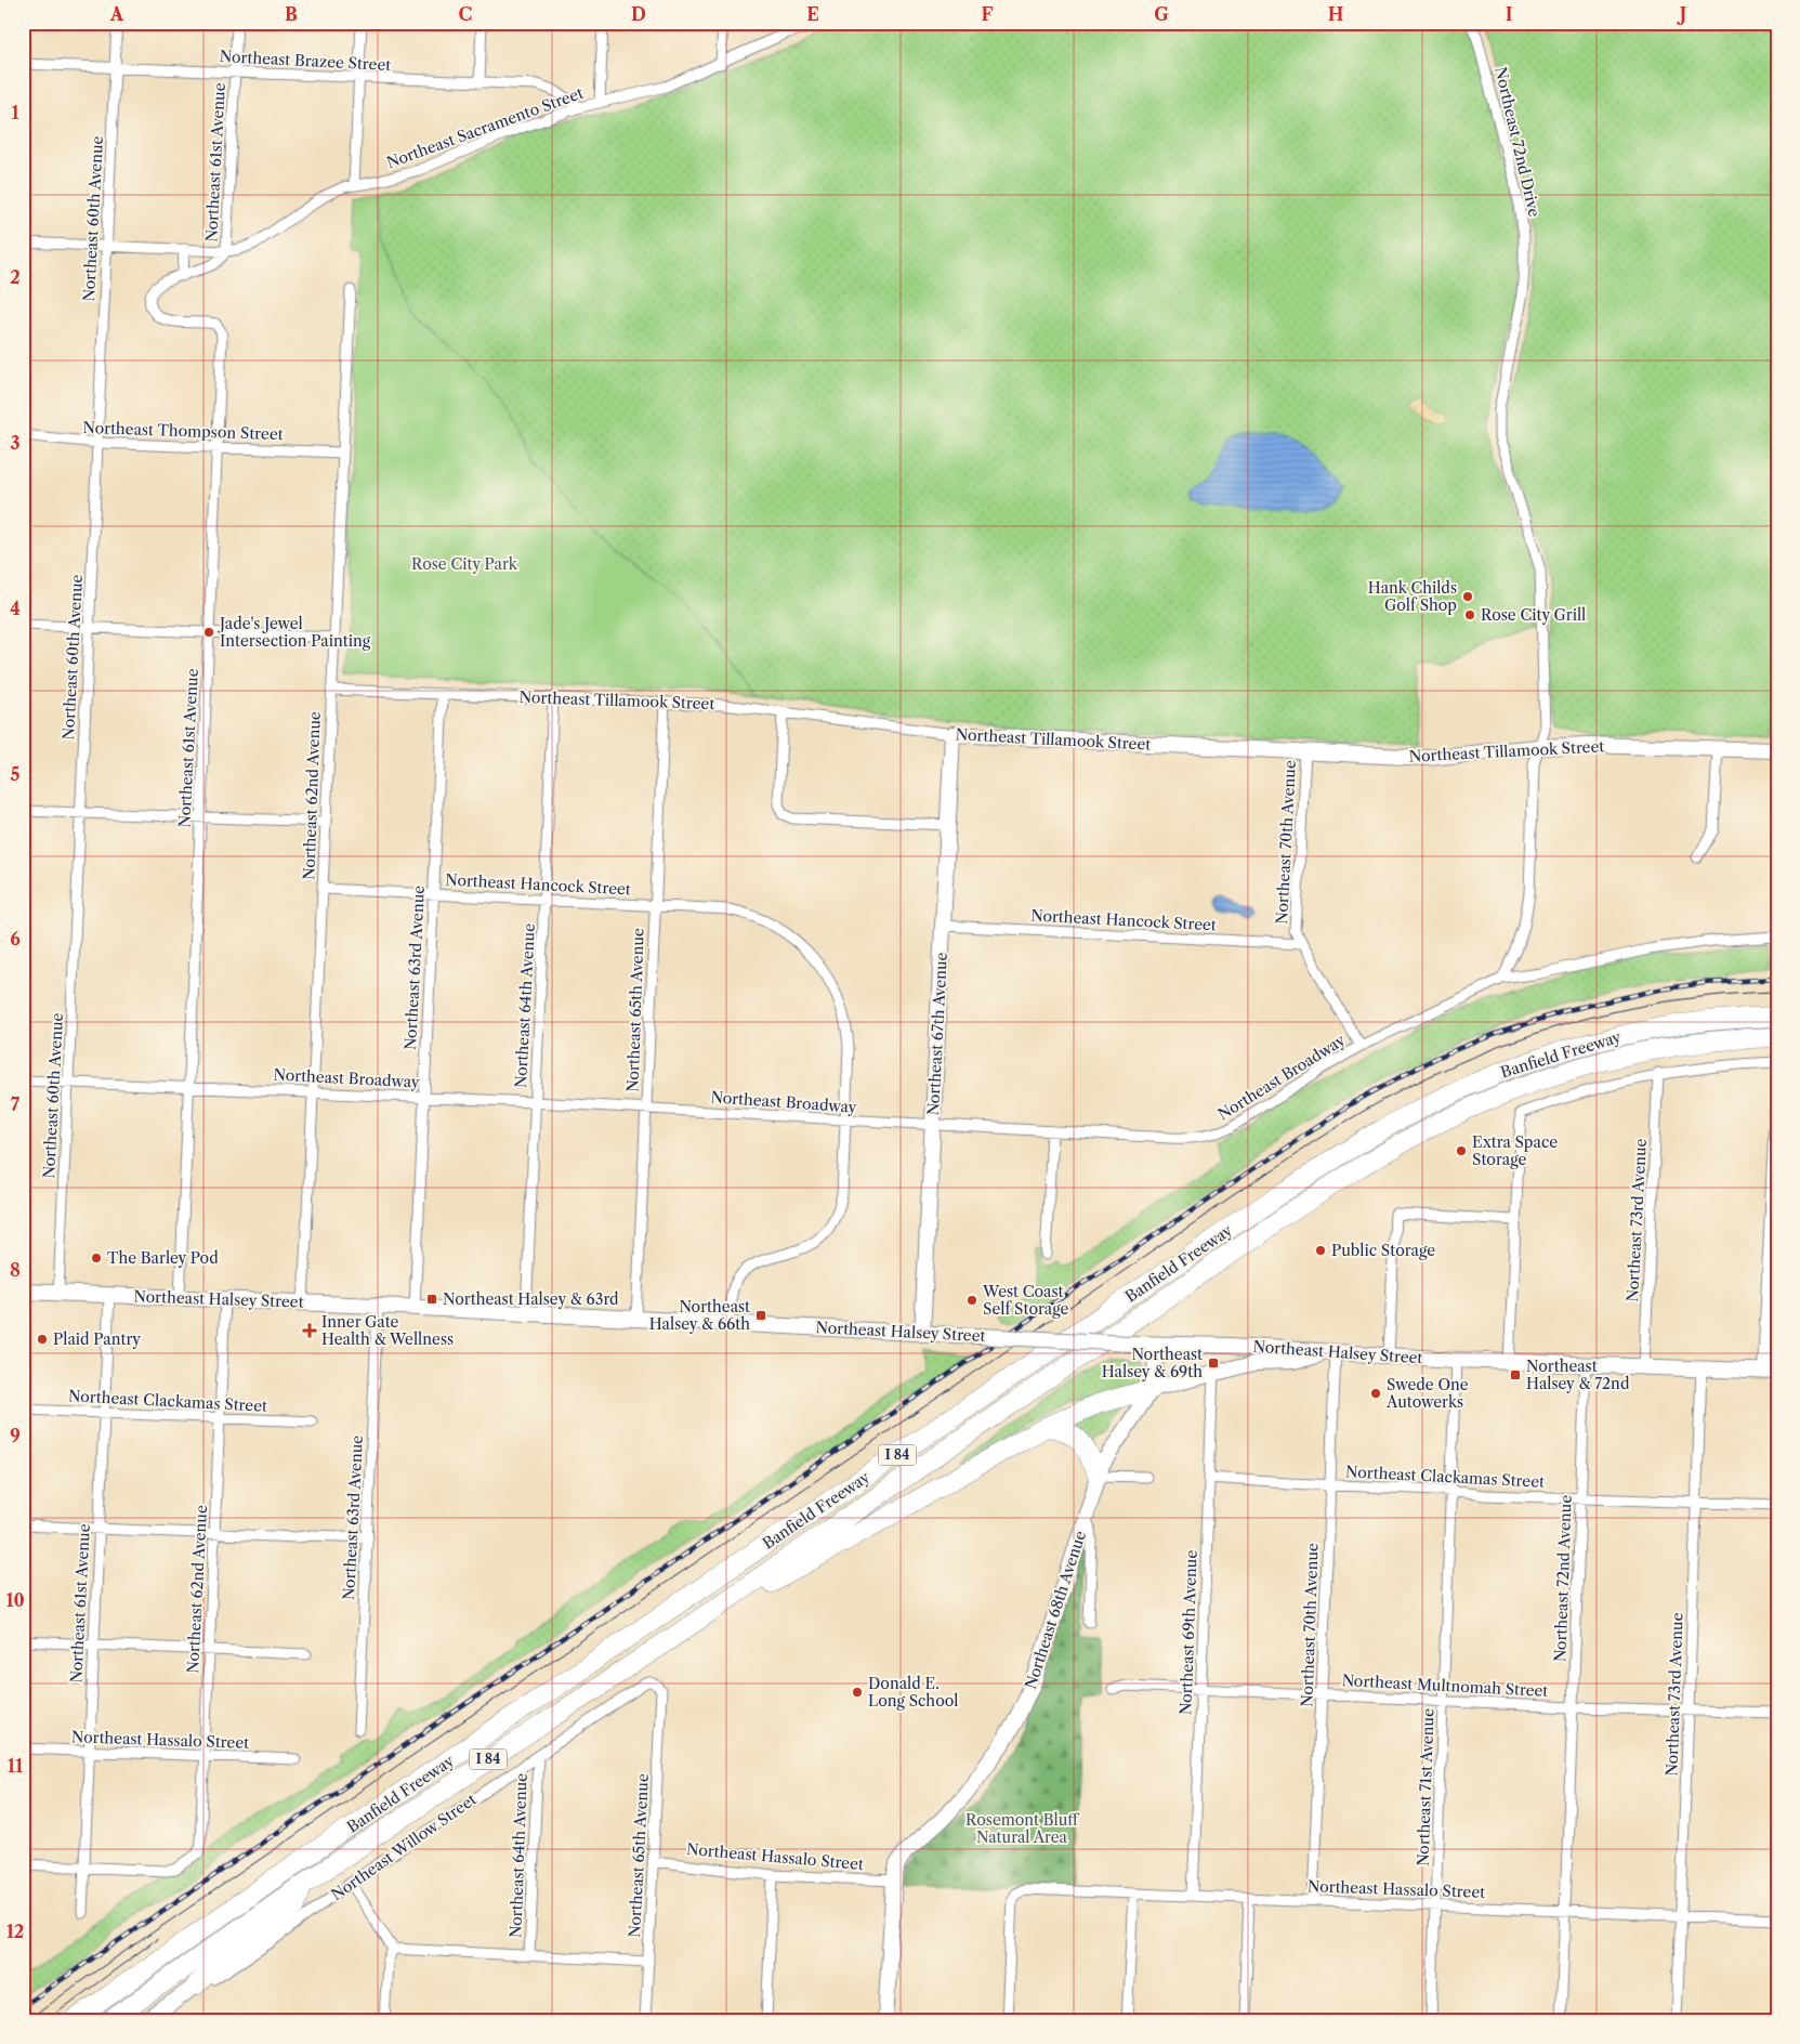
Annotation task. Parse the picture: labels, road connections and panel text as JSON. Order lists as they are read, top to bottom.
{
  "streets": {
    "highway": ["Banfield Freeway", "I 84"],
    "street": [
      "Northeast Brazee Street",
      "Northeast Sacramento Street",
      "Northeast 72nd Drive",
      "Northeast 61st Avenue",
      "Northeast 60th Avenue",
      "Northeast Thompson Street",
      "Northeast Tillamook Street",
      "Northeast 62nd Avenue",
      "Northeast 70th Avenue",
      "Northeast Hancock Street",
      "Northeast 63rd Avenue",
      "Northeast 64th Avenue",
      "Northeast 65th Avenue",
      "Northeast 67th Avenue",
      "Northeast Broadway",
      "Northeast 73rd Avenue",
      "Northeast Halsey Street",
      "Northeast Clackamas Street",
      "Northeast 72nd Avenue",
      "Northeast 68th Avenue",
      "Northeast 69th Avenue",
      "Northeast Multnomah Street",
      "Northeast Hassalo Street",
      "Northeast 71st Avenue",
      "Northeast Willow Street"
    ]
  },
  "crossings": [
    ["Northeast Brazee Street", "Northeast Sacramento Street"],
    ["Northeast Brazee Street", "Northeast 61st Avenue"],
    ["Northeast Brazee Street", "Northeast 60th Avenue"],
    ["Northeast Sacramento Street", "Northeast 61st Avenue"],
    ["Northeast Sacramento Street", "Northeast 60th Avenue"],
    ["Northeast 72nd Drive", "Northeast Tillamook Street"],
    ["Northeast 61st Avenue", "Northeast Thompson Street"],
    ["Northeast 61st Avenue", "Northeast 62nd Avenue"],
    ["Northeast 61st Avenue", "Northeast Broadway"],
    ["Northeast 61st Avenue", "Northeast Halsey Street"],
    ["Northeast 61st Avenue", "Northeast Clackamas Street"],
    ["Northeast 61st Avenue", "Northeast Hassalo Street"],
    ["Northeast 60th Avenue", "Northeast Thompson Street"],
    ["Northeast 60th Avenue", "Northeast Broadway"],
    ["Northeast 60th Avenue", "Northeast Halsey Street"],
    ["Northeast Thompson Street", "Northeast 62nd Avenue"],
    ["Northeast Tillamook Street", "Northeast 62nd Avenue"],
    ["Northeast Tillamook Street", "Northeast 70th Avenue"],
    ["Northeast Tillamook Street", "Northeast 63rd Avenue"],
    ["Northeast Tillamook Street", "Northeast 64th Avenue"],
    ["Northeast Tillamook Street", "Northeast 65th Avenue"],
    ["Northeast Tillamook Street", "Northeast 67th Avenue"],
    ["Northeast 62nd Avenue", "Northeast Hancock Street"],
    ["Northeast 62nd Avenue", "Northeast Broadway"],
    ["Northeast 62nd Avenue", "Northeast Halsey Street"],
    ["Northeast 62nd Avenue", "Northeast Clackamas Street"],
    ["Northeast 62nd Avenue", "Northeast Hassalo Street"],
    ["Northeast 70th Avenue", "Northeast Hancock Street"],
    ["Northeast 70th Avenue", "Northeast Broadway"],
    ["Northeast 70th Avenue", "Northeast Halsey Street"],
    ["Northeast 70th Avenue", "Northeast Clackamas Street"],
    ["Northeast 70th Avenue", "Northeast Multnomah Street"],
    ["Northeast 70th Avenue", "Northeast Hassalo Street"],
    ["Northeast Hancock Street", "Northeast 63rd Avenue"],
    ["Northeast Hancock Street", "Northeast 64th Avenue"],
    ["Northeast Hancock Street", "Northeast 65th Avenue"],
    ["Northeast Hancock Street", "Northeast 67th Avenue"],
    ["Northeast Hancock Street", "Northeast Broadway"],
    ["Northeast Hancock Street", "Northeast Halsey Street"],
    ["Northeast 63rd Avenue", "Northeast Broadway"],
    ["Northeast 63rd Avenue", "Northeast Halsey Street"],
    ["Northeast 64th Avenue", "Northeast Broadway"],
    ["Northeast 64th Avenue", "Northeast Halsey Street"],
    ["Northeast 64th Avenue", "Northeast Willow Street"],
    ["Northeast 65th Avenue", "Northeast Broadway"],
    ["Northeast 65th Avenue", "Northeast Halsey Street"],
    ["Northeast 65th Avenue", "Northeast Hassalo Street"],
    ["Northeast 65th Avenue", "Northeast Willow Street"],
    ["Northeast 67th Avenue", "Northeast Broadway"],
    ["Northeast 67th Avenue", "Northeast Halsey Street"],
    ["Northeast 73rd Avenue", "Northeast Halsey Street"],
    ["Northeast 73rd Avenue", "Northeast Clackamas Street"],
    ["Northeast 73rd Avenue", "Northeast Multnomah Street"],
    ["Northeast 73rd Avenue", "Northeast Hassalo Street"],
    ["Northeast Halsey Street", "Northeast 72nd Avenue"],
    ["Northeast Halsey Street", "Northeast 68th Avenue"],
    ["Northeast Halsey Street", "Northeast 71st Avenue"],
    ["Northeast Clackamas Street", "Northeast 72nd Avenue"],
    ["Northeast Clackamas Street", "Northeast 69th Avenue"],
    ["Northeast Clackamas Street", "Northeast 71st Avenue"],
    ["Northeast 72nd Avenue", "Northeast Multnomah Street"],
    ["Northeast 72nd Avenue", "Northeast Hassalo Street"],
    ["Northeast 68th Avenue", "Northeast Hassalo Street"],
    ["Northeast 69th Avenue", "Northeast Multnomah Street"],
    ["Northeast 69th Avenue", "Northeast Hassalo Street"],
    ["Northeast Multnomah Street", "Northeast 71st Avenue"],
    ["Northeast Hassalo Street", "Northeast 71st Avenue"]
  ],
  "parks": ["Rose City Park", "Rosemont Bluff Natural Area"],
  "places": {
    "other": [
      "Hank Childs Golf Shop",
      "Rose City Grill",
      "Jade's Jewel Intersection Painting",
      "Extra Space Storage",
      "Public Storage",
      "The Barley Pod",
      "West Coast Self Storage",
      "Plaid Pantry",
      "Swede One Autowerks",
      "Donald E. Long School"
    ],
    "transit": [
      "Northeast Halsey & 63rd",
      "Northeast Halsey & 66th",
      "Northeast Halsey & 69th",
      "Northeast Halsey & 72nd"
    ],
    "health": ["Inner Gate Health & Wellness"]
  },
  "grid": {
    "columns": [
      "A",
      "B",
      "C",
      "D",
      "E",
      "F",
      "G",
      "H",
      "I",
      "J"
    ],
    "rows": [
      "1",
      "2",
      "3",
      "4",
      "5",
      "6",
      "7",
      "8",
      "9",
      "10",
      "11",
      "12"
    ]
  }
}
